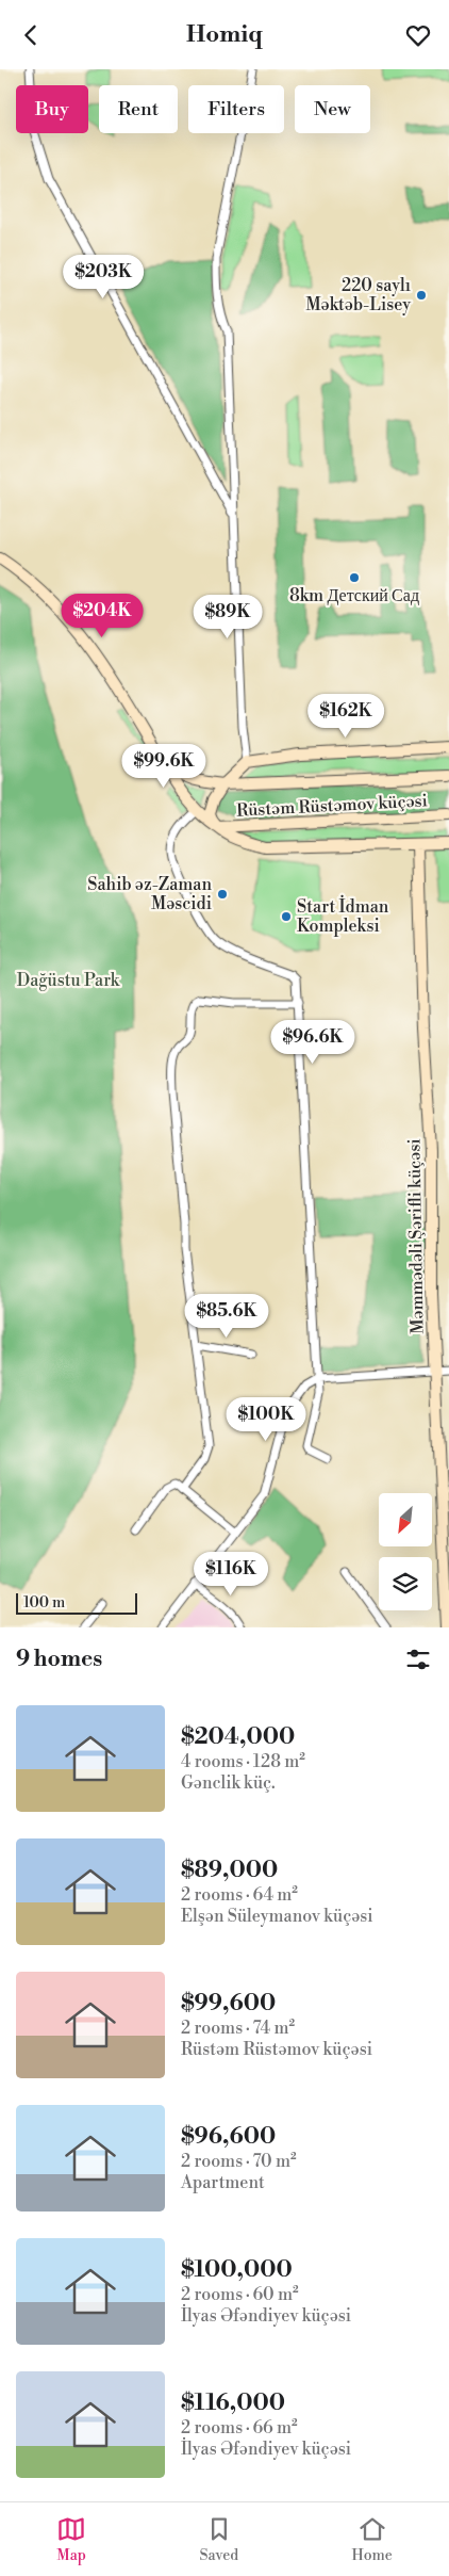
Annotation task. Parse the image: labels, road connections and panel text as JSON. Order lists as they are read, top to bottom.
{
  "streets": {
    "street": ["Rüstəm Rüstəmov küçəsi", "Məmmədəli Şərifli küçəsi"]
  },
  "crossings": [
    ["Rüstəm Rüstəmov küçəsi", "Məmmədəli Şərifli küçəsi"]
  ],
  "parks": ["Dağüstu Park"],
  "places": [
    "220 saylı Məktəb-Lisey",
    "8km Детский Сад",
    "Sahib əz-Zaman Məscidi",
    "Start İdman Kompleksi"
  ],
  "scale_bar": "100 m",
  "north": "bottom left",
  "page": {
    "header": "Homiq",
    "chip": [
      "Buy",
      "Rent",
      "Filters",
      "New"
    ],
    "price": [
      "$203K",
      "$204K",
      "$89K",
      "$162K",
      "$99.6K",
      "$96.6K",
      "$85.6K",
      "$100K",
      "$116K"
    ],
    "scale": "100 m",
    "heading": "9 homes",
    "list": [
      {
        "name": "$204,000",
        "note": "4 rooms · 128 m² · Gənclik küç."
      },
      {
        "name": "$89,000",
        "note": "2 rooms · 64 m² · Elşən Süleymanov küçəsi"
      },
      {
        "name": "$99,600",
        "note": "2 rooms · 74 m² · Rüstəm Rüstəmov küçəsi"
      },
      {
        "name": "$96,600",
        "note": "2 rooms · 70 m² · Apartment"
      },
      {
        "name": "$100,000",
        "note": "2 rooms · 60 m² · İlyas Əfəndiyev küçəsi"
      },
      {
        "name": "$116,000",
        "note": "2 rooms · 66 m² · İlyas Əfəndiyev küçəsi"
      }
    ],
    "tabs": ["Map", "Saved", "Home"]
  }
}
